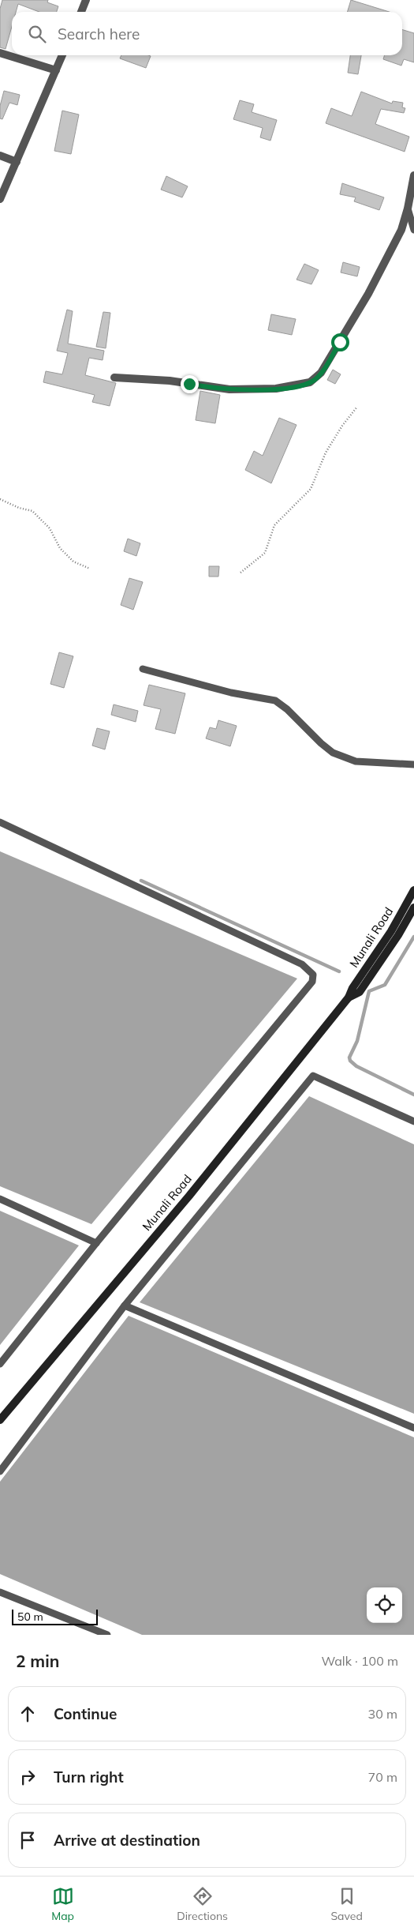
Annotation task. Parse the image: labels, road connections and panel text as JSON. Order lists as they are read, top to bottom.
{
  "streets": {
    "main road": ["Munali Road"]
  },
  "scale_bar": "50 m",
  "page": {
    "search": "Search here",
    "scale": "50 m",
    "heading": ["2 min", "Walk · 100 m"],
    "list": [
      ["Continue", "30 m"],
      ["Turn right", "70 m"],
      "Arrive at destination"
    ],
    "nav": ["Map", "Directions", "Saved"]
  }
}
